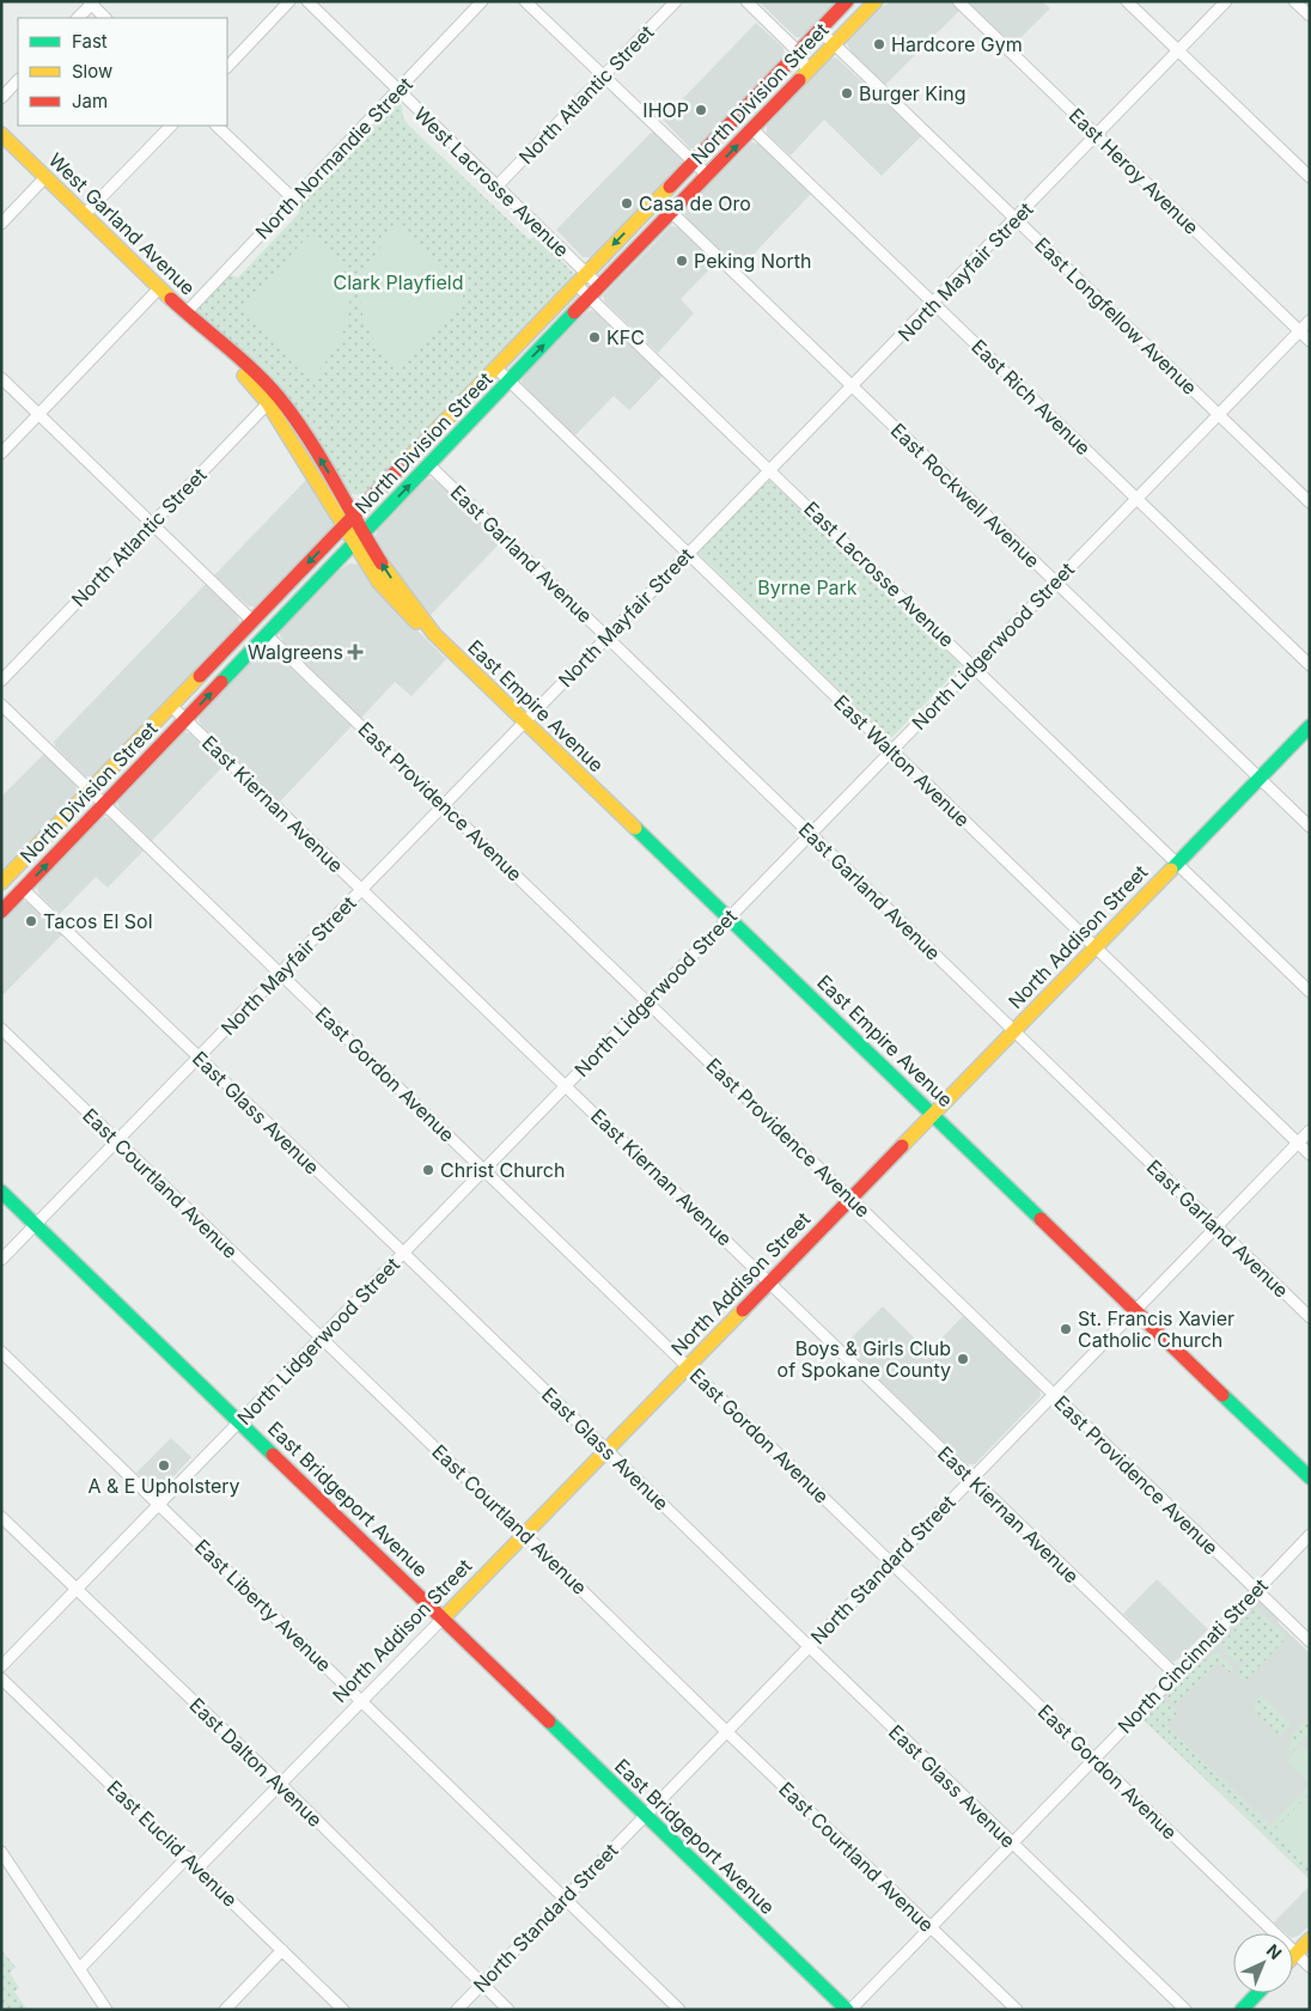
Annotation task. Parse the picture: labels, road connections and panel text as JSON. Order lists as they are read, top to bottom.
{
  "streets": {
    "street": [
      "North Division Street",
      "North Atlantic Street",
      "North Normandie Street",
      "East Heroy Avenue",
      "West Lacrosse Avenue",
      "West Garland Avenue",
      "North Mayfair Street",
      "East Longfellow Avenue",
      "East Rich Avenue",
      "East Rockwell Avenue",
      "East Garland Avenue",
      "East Lacrosse Avenue",
      "North Lidgerwood Street",
      "East Empire Avenue",
      "East Walton Avenue",
      "East Providence Avenue",
      "East Kiernan Avenue",
      "North Addison Street",
      "East Gordon Avenue",
      "East Glass Avenue",
      "East Courtland Avenue",
      "East Bridgeport Avenue",
      "North Standard Street",
      "East Liberty Avenue",
      "North Cincinnati Street",
      "East Dalton Avenue",
      "East Euclid Avenue"
    ]
  },
  "crossings": [
    ["North Division Street", "West Lacrosse Avenue"],
    ["North Division Street", "West Garland Avenue"],
    ["North Division Street", "East Longfellow Avenue"],
    ["North Division Street", "East Rich Avenue"],
    ["North Division Street", "East Rockwell Avenue"],
    ["North Division Street", "East Garland Avenue"],
    ["North Division Street", "East Lacrosse Avenue"],
    ["North Division Street", "East Empire Avenue"],
    ["North Division Street", "East Walton Avenue"],
    ["North Division Street", "East Providence Avenue"],
    ["North Division Street", "East Kiernan Avenue"],
    ["North Division Street", "East Gordon Avenue"],
    ["North Division Street", "East Glass Avenue"],
    ["North Atlantic Street", "West Lacrosse Avenue"],
    ["North Atlantic Street", "West Garland Avenue"],
    ["North Normandie Street", "West Lacrosse Avenue"],
    ["North Normandie Street", "West Garland Avenue"],
    ["East Heroy Avenue", "North Mayfair Street"],
    ["East Heroy Avenue", "North Lidgerwood Street"],
    ["West Garland Avenue", "East Empire Avenue"],
    ["North Mayfair Street", "East Longfellow Avenue"],
    ["North Mayfair Street", "East Rich Avenue"],
    ["North Mayfair Street", "East Rockwell Avenue"],
    ["North Mayfair Street", "East Garland Avenue"],
    ["North Mayfair Street", "East Lacrosse Avenue"],
    ["North Mayfair Street", "East Empire Avenue"],
    ["North Mayfair Street", "East Walton Avenue"],
    ["North Mayfair Street", "East Providence Avenue"],
    ["North Mayfair Street", "East Kiernan Avenue"],
    ["North Mayfair Street", "East Gordon Avenue"],
    ["North Mayfair Street", "East Glass Avenue"],
    ["North Mayfair Street", "East Courtland Avenue"],
    ["North Mayfair Street", "East Bridgeport Avenue"],
    ["East Longfellow Avenue", "North Lidgerwood Street"],
    ["East Rich Avenue", "North Lidgerwood Street"],
    ["East Rockwell Avenue", "North Lidgerwood Street"],
    ["East Rockwell Avenue", "North Addison Street"],
    ["East Garland Avenue", "North Lidgerwood Street"],
    ["East Garland Avenue", "North Addison Street"],
    ["East Garland Avenue", "North Standard Street"],
    ["East Lacrosse Avenue", "North Lidgerwood Street"],
    ["East Lacrosse Avenue", "North Addison Street"],
    ["North Lidgerwood Street", "East Empire Avenue"],
    ["North Lidgerwood Street", "East Walton Avenue"],
    ["North Lidgerwood Street", "East Providence Avenue"],
    ["North Lidgerwood Street", "East Kiernan Avenue"],
    ["North Lidgerwood Street", "East Gordon Avenue"],
    ["North Lidgerwood Street", "East Glass Avenue"],
    ["North Lidgerwood Street", "East Courtland Avenue"],
    ["North Lidgerwood Street", "East Bridgeport Avenue"],
    ["North Lidgerwood Street", "East Liberty Avenue"],
    ["North Lidgerwood Street", "East Dalton Avenue"],
    ["East Empire Avenue", "North Addison Street"],
    ["East Empire Avenue", "North Standard Street"],
    ["East Walton Avenue", "North Addison Street"],
    ["East Walton Avenue", "North Standard Street"],
    ["East Providence Avenue", "North Addison Street"],
    ["East Providence Avenue", "North Standard Street"],
    ["East Providence Avenue", "North Cincinnati Street"],
    ["East Kiernan Avenue", "North Addison Street"],
    ["East Kiernan Avenue", "North Standard Street"],
    ["East Kiernan Avenue", "North Cincinnati Street"],
    ["North Addison Street", "East Gordon Avenue"],
    ["North Addison Street", "East Glass Avenue"],
    ["North Addison Street", "East Courtland Avenue"],
    ["North Addison Street", "East Bridgeport Avenue"],
    ["North Addison Street", "East Liberty Avenue"],
    ["North Addison Street", "East Dalton Avenue"],
    ["North Addison Street", "East Euclid Avenue"],
    ["East Gordon Avenue", "North Standard Street"],
    ["East Gordon Avenue", "North Cincinnati Street"],
    ["East Glass Avenue", "North Standard Street"],
    ["East Glass Avenue", "North Cincinnati Street"],
    ["East Courtland Avenue", "North Standard Street"],
    ["East Courtland Avenue", "North Cincinnati Street"],
    ["East Bridgeport Avenue", "North Standard Street"],
    ["East Bridgeport Avenue", "North Cincinnati Street"],
    ["North Standard Street", "East Liberty Avenue"],
    ["North Standard Street", "East Dalton Avenue"]
  ],
  "parks": ["Clark Playfield", "Byrne Park"],
  "places": {
    "other": [
      "Hardcore Gym",
      "Burger King",
      "IHOP",
      "Casa de Oro",
      "Peking North",
      "KFC",
      "Tacos El Sol",
      "Christ Church",
      "St. Francis Xavier Catholic Church",
      "Boys & Girls Club of Spokane County",
      "A & E Upholstery"
    ],
    "health": ["Walgreens"]
  },
  "legend": ["Fast", "Slow", "Jam"],
  "north": "top right"
}
